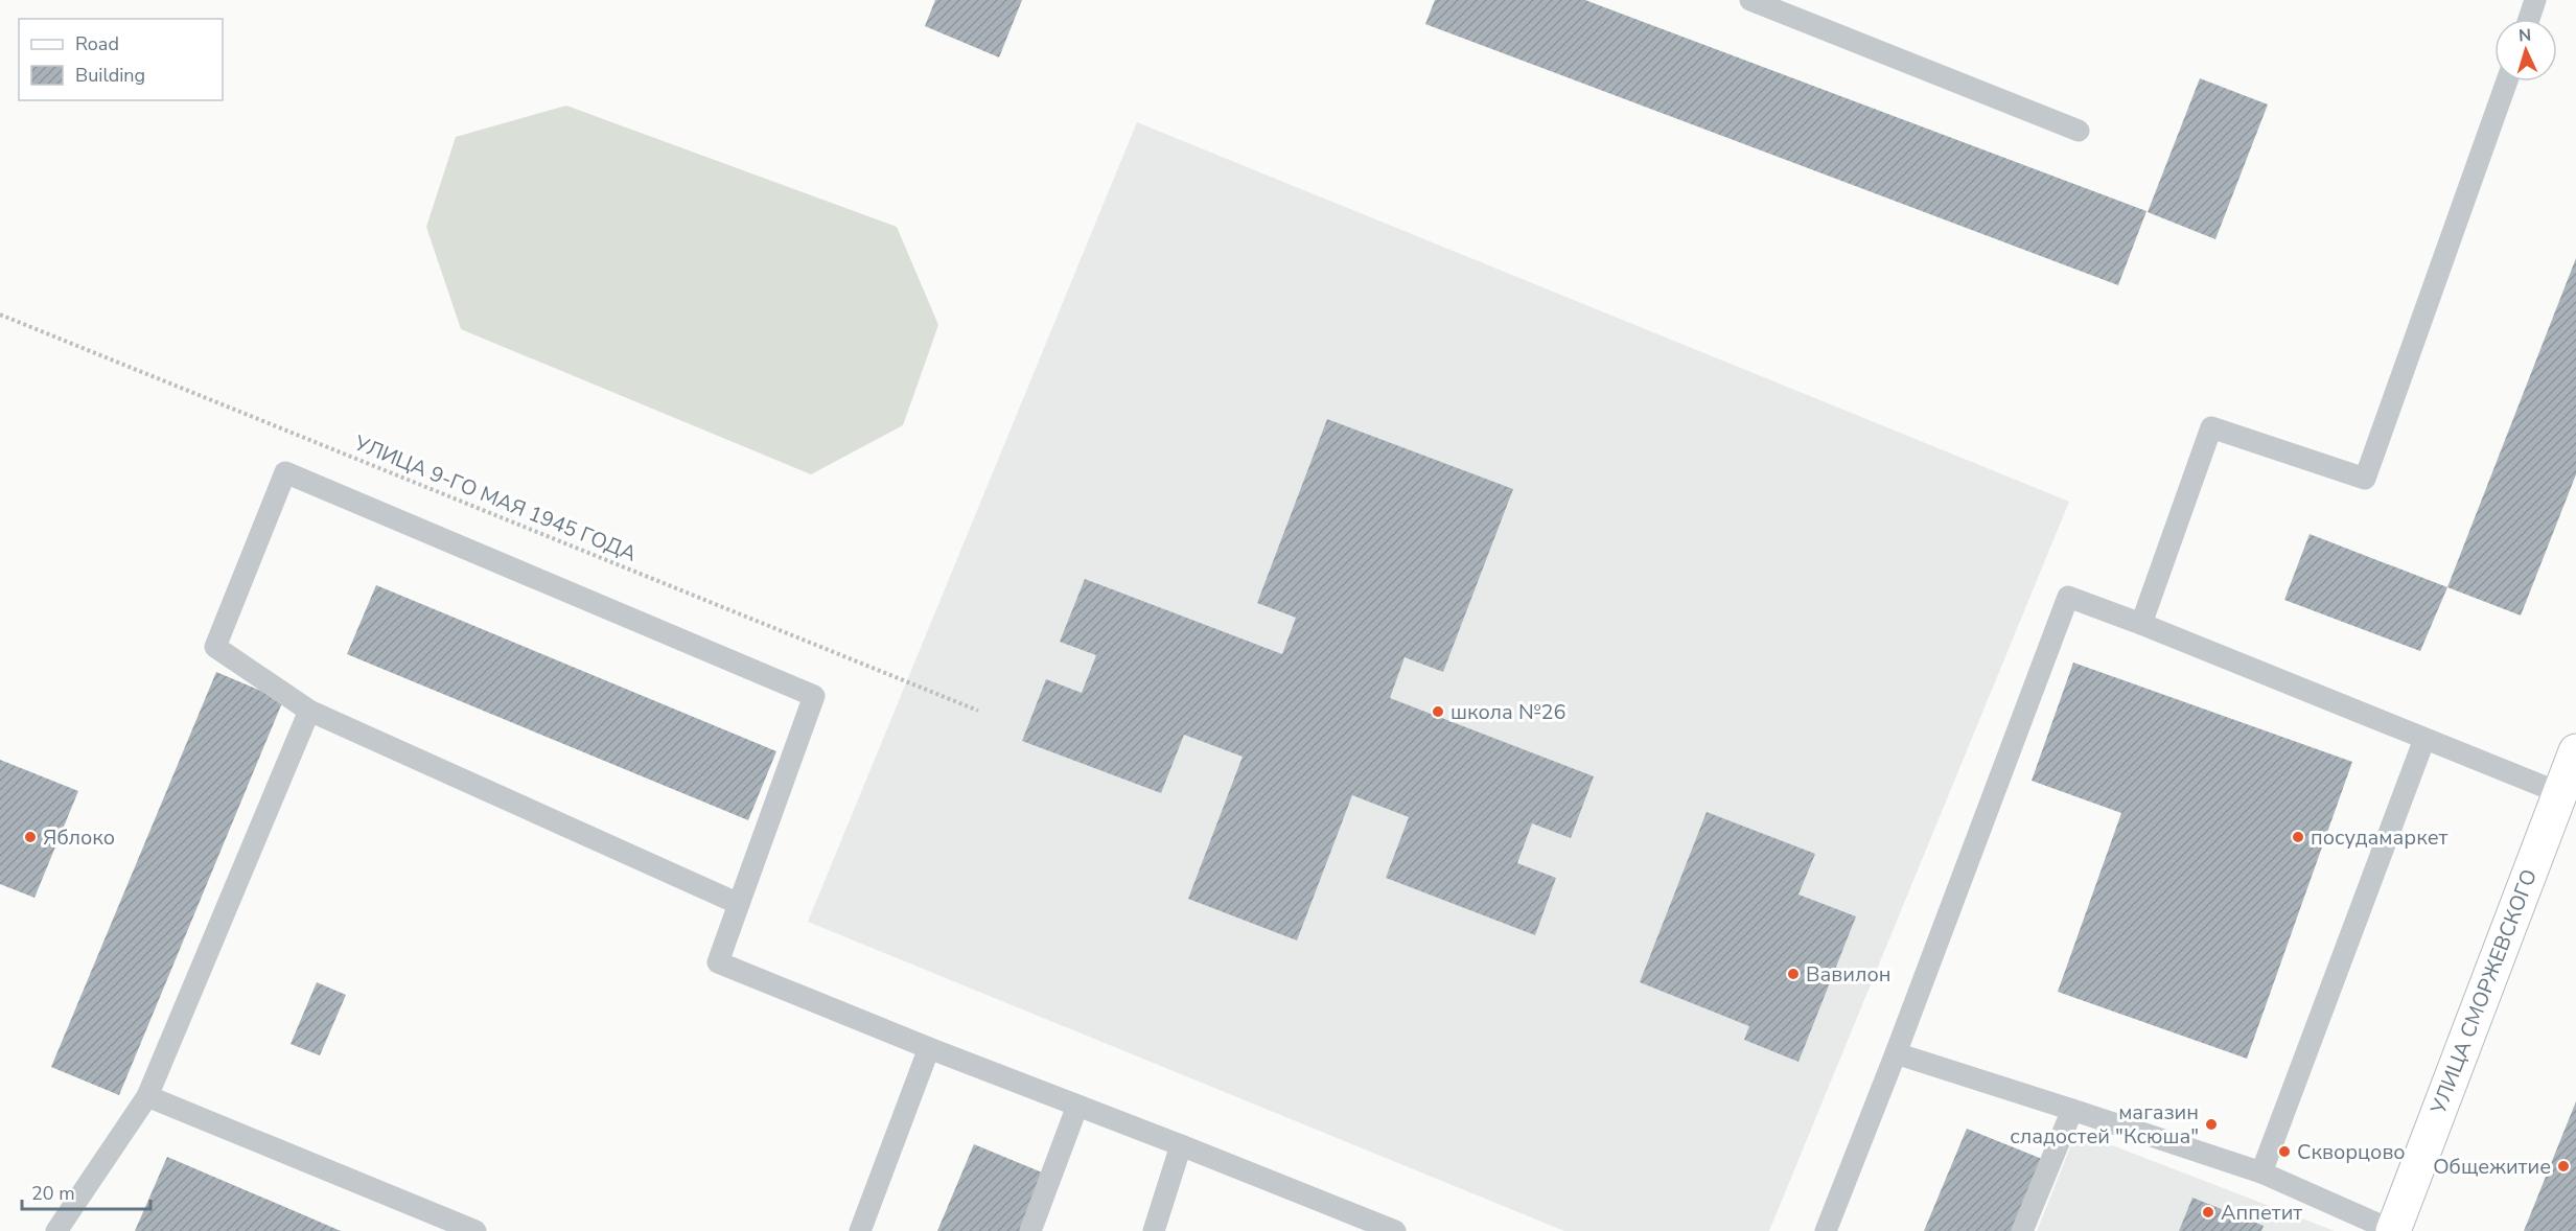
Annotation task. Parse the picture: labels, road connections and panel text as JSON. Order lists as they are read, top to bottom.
{
  "streets": {
    "main road": ["УЛИЦА СМОРЖЕВСКОГО"],
    "path": ["УЛИЦА 9-ГО МАЯ 1945 ГОДА"]
  },
  "places": [
    "школа №26",
    "Яблоко",
    "посудамаркет",
    "Вавилон",
    "магазин сладостей \"Ксюша\"",
    "Скворцово",
    "Общежитие",
    "Аппетит"
  ],
  "legend": ["Road", "Building"],
  "scale_bar": "20 m",
  "north": "top"
}
